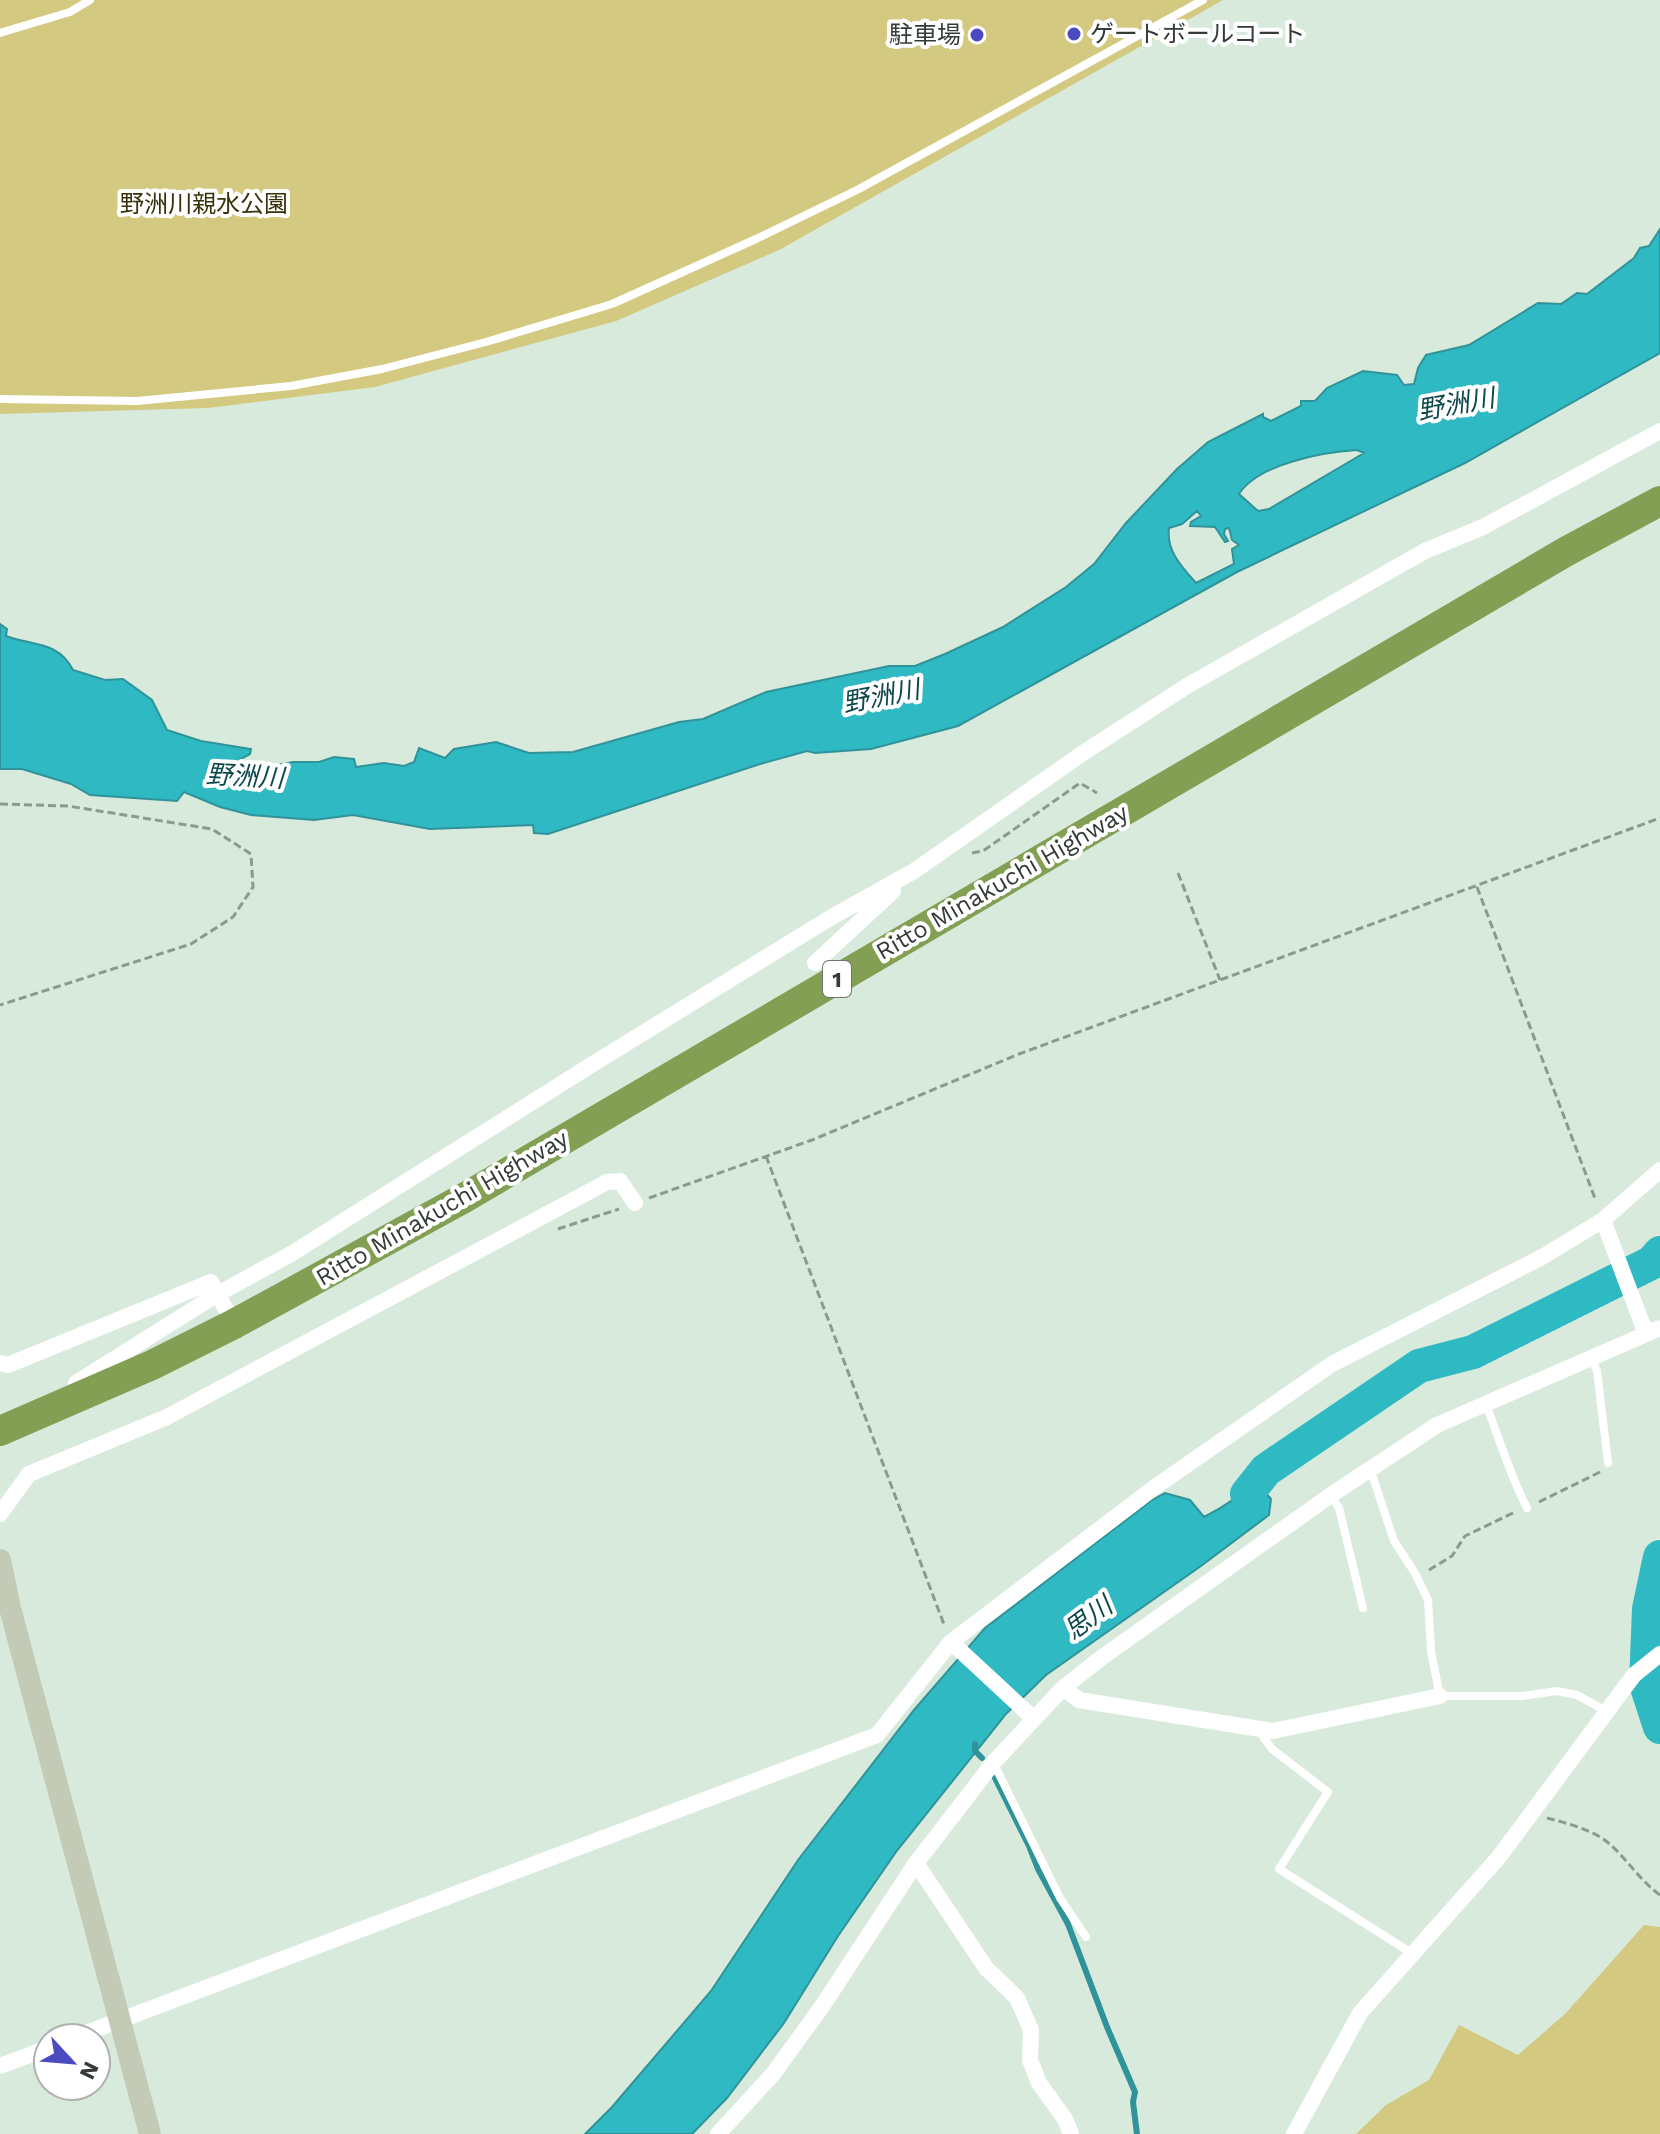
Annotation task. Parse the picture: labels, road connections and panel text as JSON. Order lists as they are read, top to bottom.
{
  "streets": {
    "highway": ["Ritto Minakuchi Highway", "1"]
  },
  "water": ["野洲川", "思川"],
  "parks": ["野洲川親水公園"],
  "places": ["ゲートボールコート", "駐車場"],
  "north": "bottom right"
}
